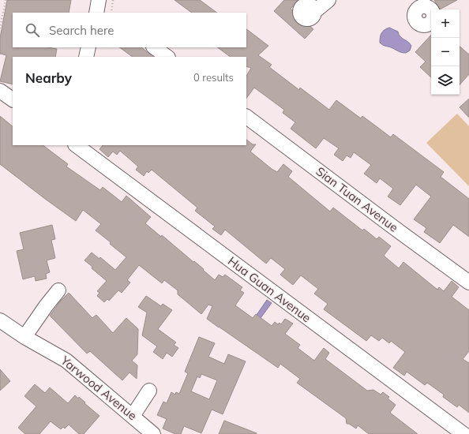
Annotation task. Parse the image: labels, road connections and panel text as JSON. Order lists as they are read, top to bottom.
{
  "streets": {
    "street": ["Sian Tuan Avenue", "Hua Guan Avenue", "Yarwood Avenue"]
  },
  "page": {
    "map_buttons": ["+", "−"],
    "search": "Search here",
    "heading": ["Nearby", "0 results"]
  }
}
